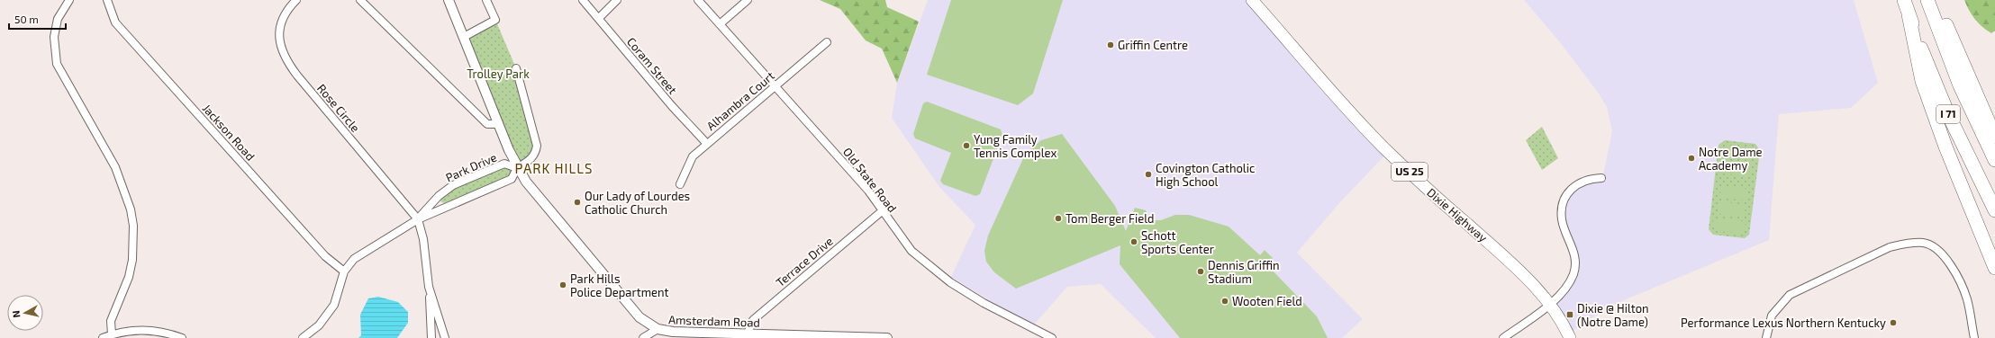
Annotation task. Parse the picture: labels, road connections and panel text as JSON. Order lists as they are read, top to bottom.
{
  "streets": {
    "highway": ["I 71"],
    "main road": ["US 25", "Dixie Highway"],
    "street": [
      "Coram Street",
      "Alhambra Court",
      "Rose Circle",
      "Jackson Road",
      "Park Drive",
      "Old State Road",
      "Terrace Drive",
      "Amsterdam Road"
    ]
  },
  "crossings": [
    ["Coram Street", "Alhambra Court"],
    ["Alhambra Court", "Old State Road"],
    ["Rose Circle", "Park Drive"],
    ["Park Drive", "Amsterdam Road"],
    ["Old State Road", "Terrace Drive"],
    ["Terrace Drive", "Amsterdam Road"]
  ],
  "districts": ["PARK HILLS"],
  "parks": ["Trolley Park"],
  "places": {
    "other": [
      "Griffin Centre",
      "Yung Family Tennis Complex",
      "Notre Dame Academy",
      "Covington Catholic High School",
      "Our Lady of Lourdes Catholic Church",
      "Tom Berger Field",
      "Schott Sports Center",
      "Dennis Griffin Stadium",
      "Park Hills Police Department",
      "Wooten Field",
      "Performance Lexus Northern Kentucky"
    ],
    "transit": ["Dixie @ Hilton (Notre Dame)"]
  },
  "scale_bar": "50 m",
  "north": "left"
}
